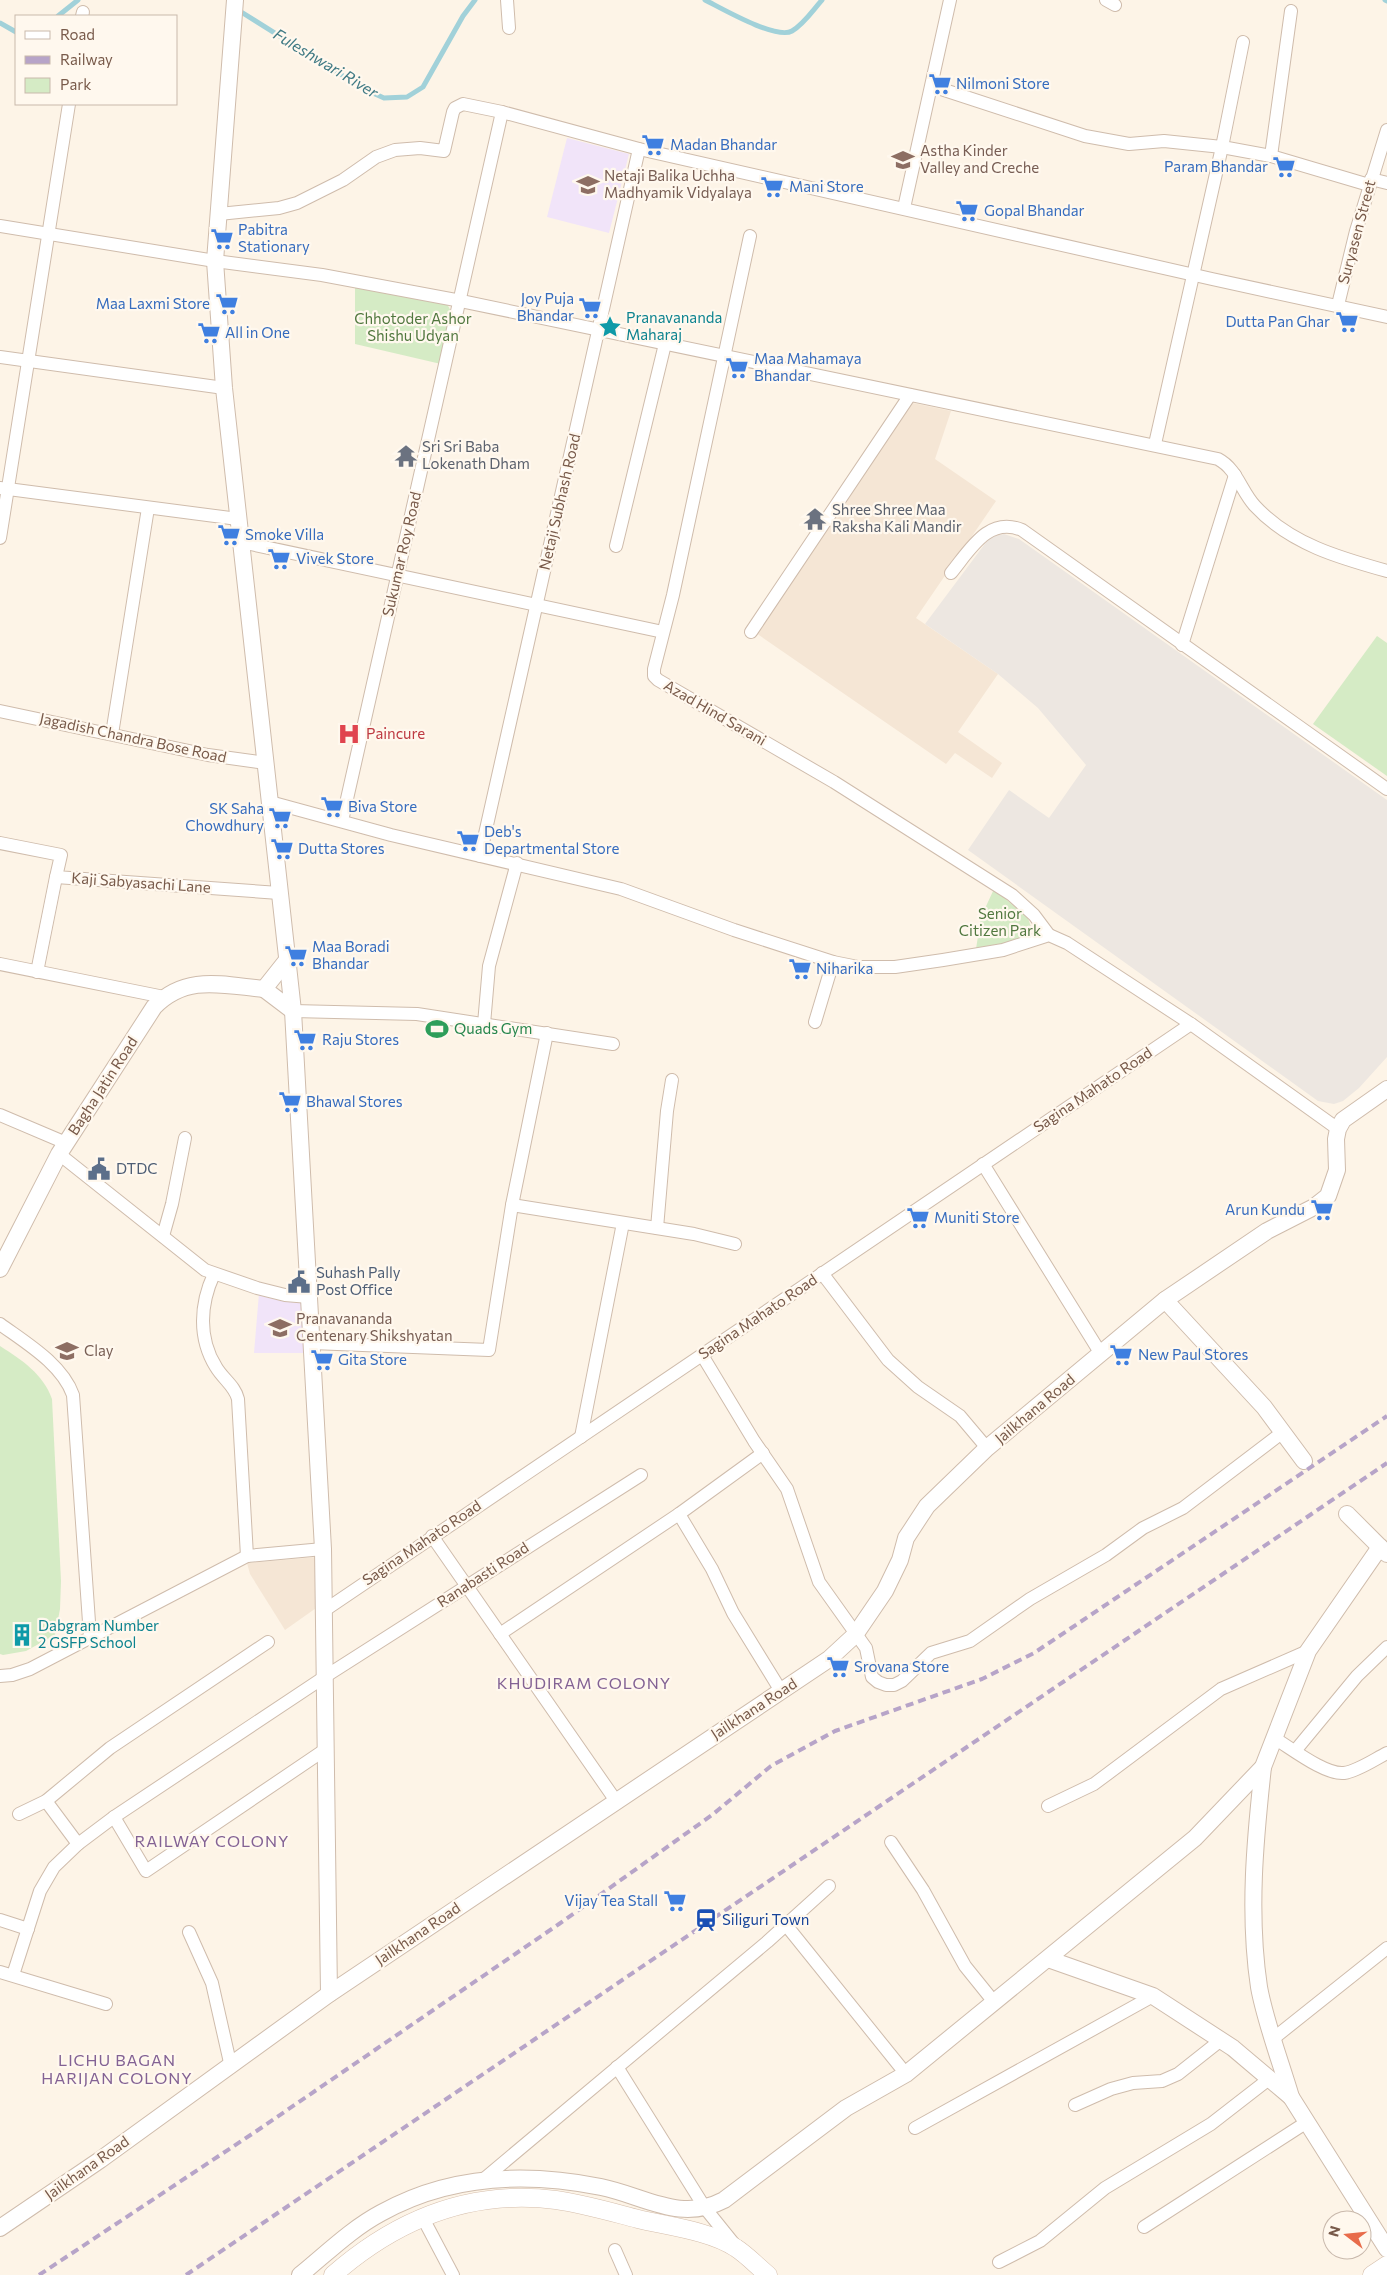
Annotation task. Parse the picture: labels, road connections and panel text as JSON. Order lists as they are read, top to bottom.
{
  "streets": {
    "street": [
      "Suryasen Street",
      "Netaji Subhash Road",
      "Sukumar Roy Road",
      "Azad Hind Sarani",
      "Jagadish Chandra Bose Road",
      "Kaji Sabyasachi Lane",
      "Bagha Jatin Road",
      "Sagina Mahato Road",
      "Jailkhana Road",
      "Ranabasti Road"
    ]
  },
  "districts": ["KHUDIRAM COLONY", "RAILWAY COLONY", "LICHU BAGAN HARIJAN COLONY"],
  "water": ["Fuleshwari River"],
  "parks": ["Chhotoder Ashor Shishu Udyan", "Senior Citizen Park"],
  "places": {
    "supermarket": [
      "Nilmoni Store",
      "Madan Bhandar",
      "Param Bhandar",
      "Mani Store",
      "Gopal Bhandar",
      "Pabitra Stationary",
      "Maa Laxmi Store",
      "Joy Puja Bhandar",
      "Dutta Pan Ghar",
      "All in One",
      "Maa Mahamaya Bhandar",
      "Smoke Villa",
      "Vivek Store",
      "Biva Store",
      "SK Saha Chowdhury",
      "Deb's Departmental Store",
      "Dutta Stores",
      "Maa Boradi Bhandar",
      "Niharika",
      "Raju Stores",
      "Bhawal Stores",
      "Arun Kundu",
      "Muniti Store",
      "New Paul Stores",
      "Gita Store",
      "Srovana Store",
      "Vijay Tea Stall"
    ],
    "school or university": [
      "Astha Kinder Valley and Creche",
      "Netaji Balika Uchha Madhyamik Vidyalaya",
      "Pranavananda Centenary Shikshyatan",
      "Clay"
    ],
    "place": ["Pranavananda Maharaj"],
    "temple": ["Sri Sri Baba Lokenath Dham", "Shree Shree Maa Raksha Kali Mandir"],
    "hospital": ["Paincure"],
    "sports": ["Quads Gym"],
    "public building": ["DTDC", "Suhash Pally Post Office"],
    "building": ["Dabgram Number 2 GSFP School"],
    "station": ["Siliguri Town"]
  },
  "legend": ["Road", "Railway", "Park"],
  "north": "left"
}
